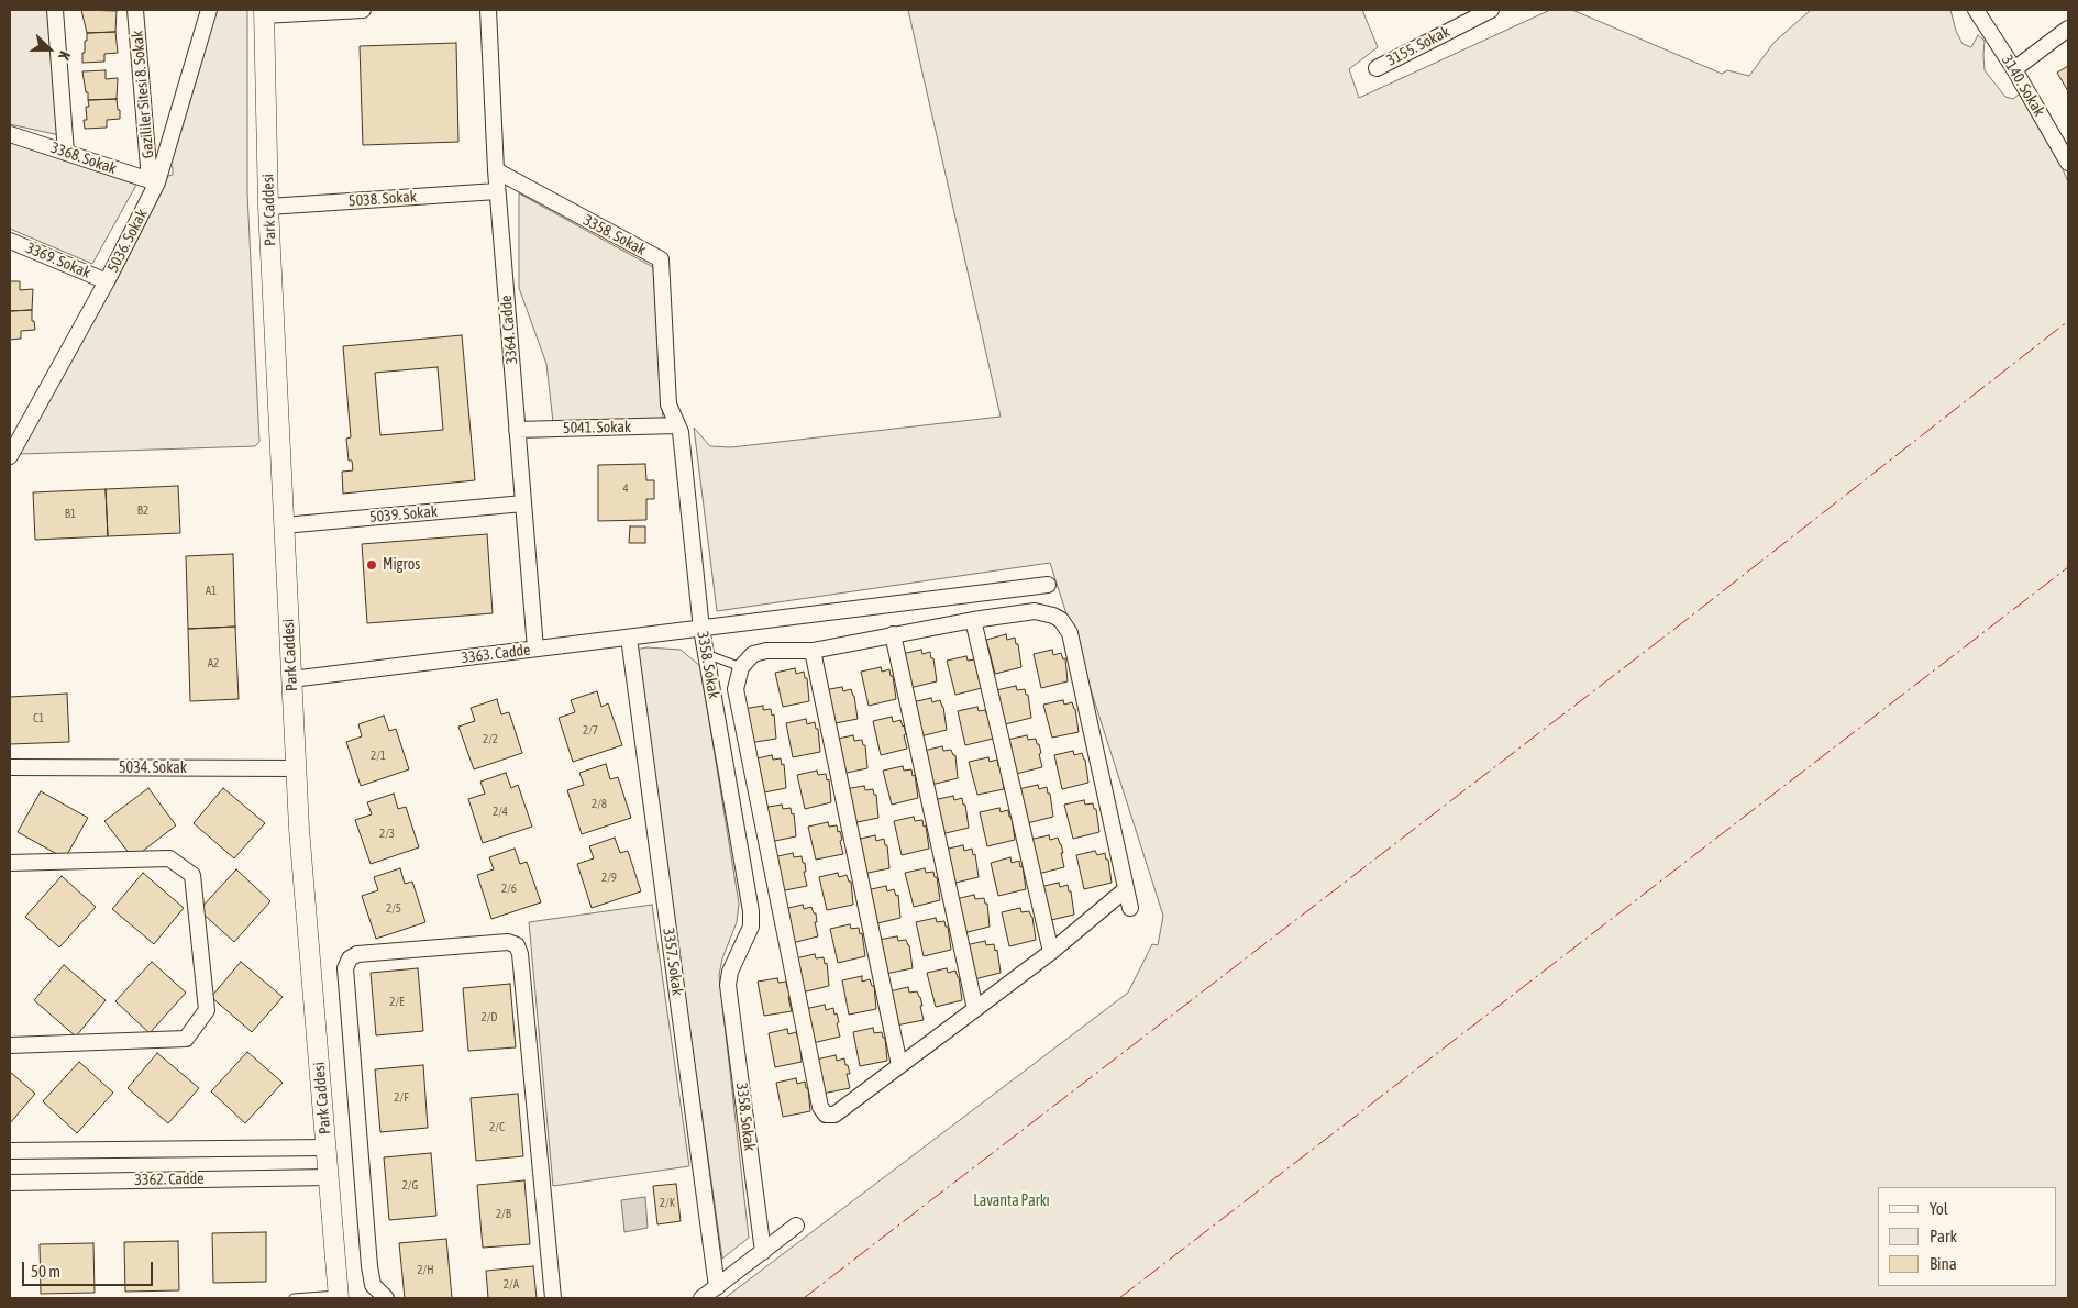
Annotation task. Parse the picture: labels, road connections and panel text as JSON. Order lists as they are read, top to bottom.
{
  "streets": {
    "street": [
      "3155. Sokak",
      "3140. Sokak",
      "Gazililer Sitesi 8. Sokak",
      "3368. Sokak",
      "5038. Sokak",
      "Park Caddesi",
      "3358. Sokak",
      "5036. Sokak",
      "3369. Sokak",
      "3364. Cadde",
      "5041. Sokak",
      "5039. Sokak",
      "3363. Cadde",
      "5034. Sokak",
      "3357. Sokak",
      "3362. Cadde"
    ]
  },
  "crossings": [
    ["Gazililer Sitesi 8. Sokak", "3368. Sokak"],
    ["Gazililer Sitesi 8. Sokak", "5036. Sokak"],
    ["3368. Sokak", "5036. Sokak"],
    ["5038. Sokak", "Park Caddesi"],
    ["5038. Sokak", "3364. Cadde"],
    ["Park Caddesi", "5039. Sokak"],
    ["Park Caddesi", "3363. Cadde"],
    ["Park Caddesi", "5034. Sokak"],
    ["Park Caddesi", "3362. Cadde"],
    ["3358. Sokak", "3364. Cadde"],
    ["3358. Sokak", "5041. Sokak"],
    ["3358. Sokak", "3363. Cadde"],
    ["5036. Sokak", "3369. Sokak"],
    ["3364. Cadde", "5041. Sokak"],
    ["3364. Cadde", "5039. Sokak"],
    ["3364. Cadde", "3363. Cadde"],
    ["3363. Cadde", "3357. Sokak"]
  ],
  "parks": ["Lavanta Parkı"],
  "places": ["Migros"],
  "house_numbers": [
    "4",
    "B2",
    "B1",
    "A1",
    "A2",
    "C1",
    "2/7",
    "2/2",
    "2/1",
    "2/8",
    "2/4",
    "2/3",
    "2/9",
    "2/6",
    "2/5",
    "2/E",
    "2/D",
    "2/F",
    "2/C",
    "2/G",
    "2/K",
    "2/B",
    "2/H",
    "2/A"
  ],
  "legend": ["Yol", "Park", "Bina"],
  "scale_bar": "50 m",
  "north": "right"
}
